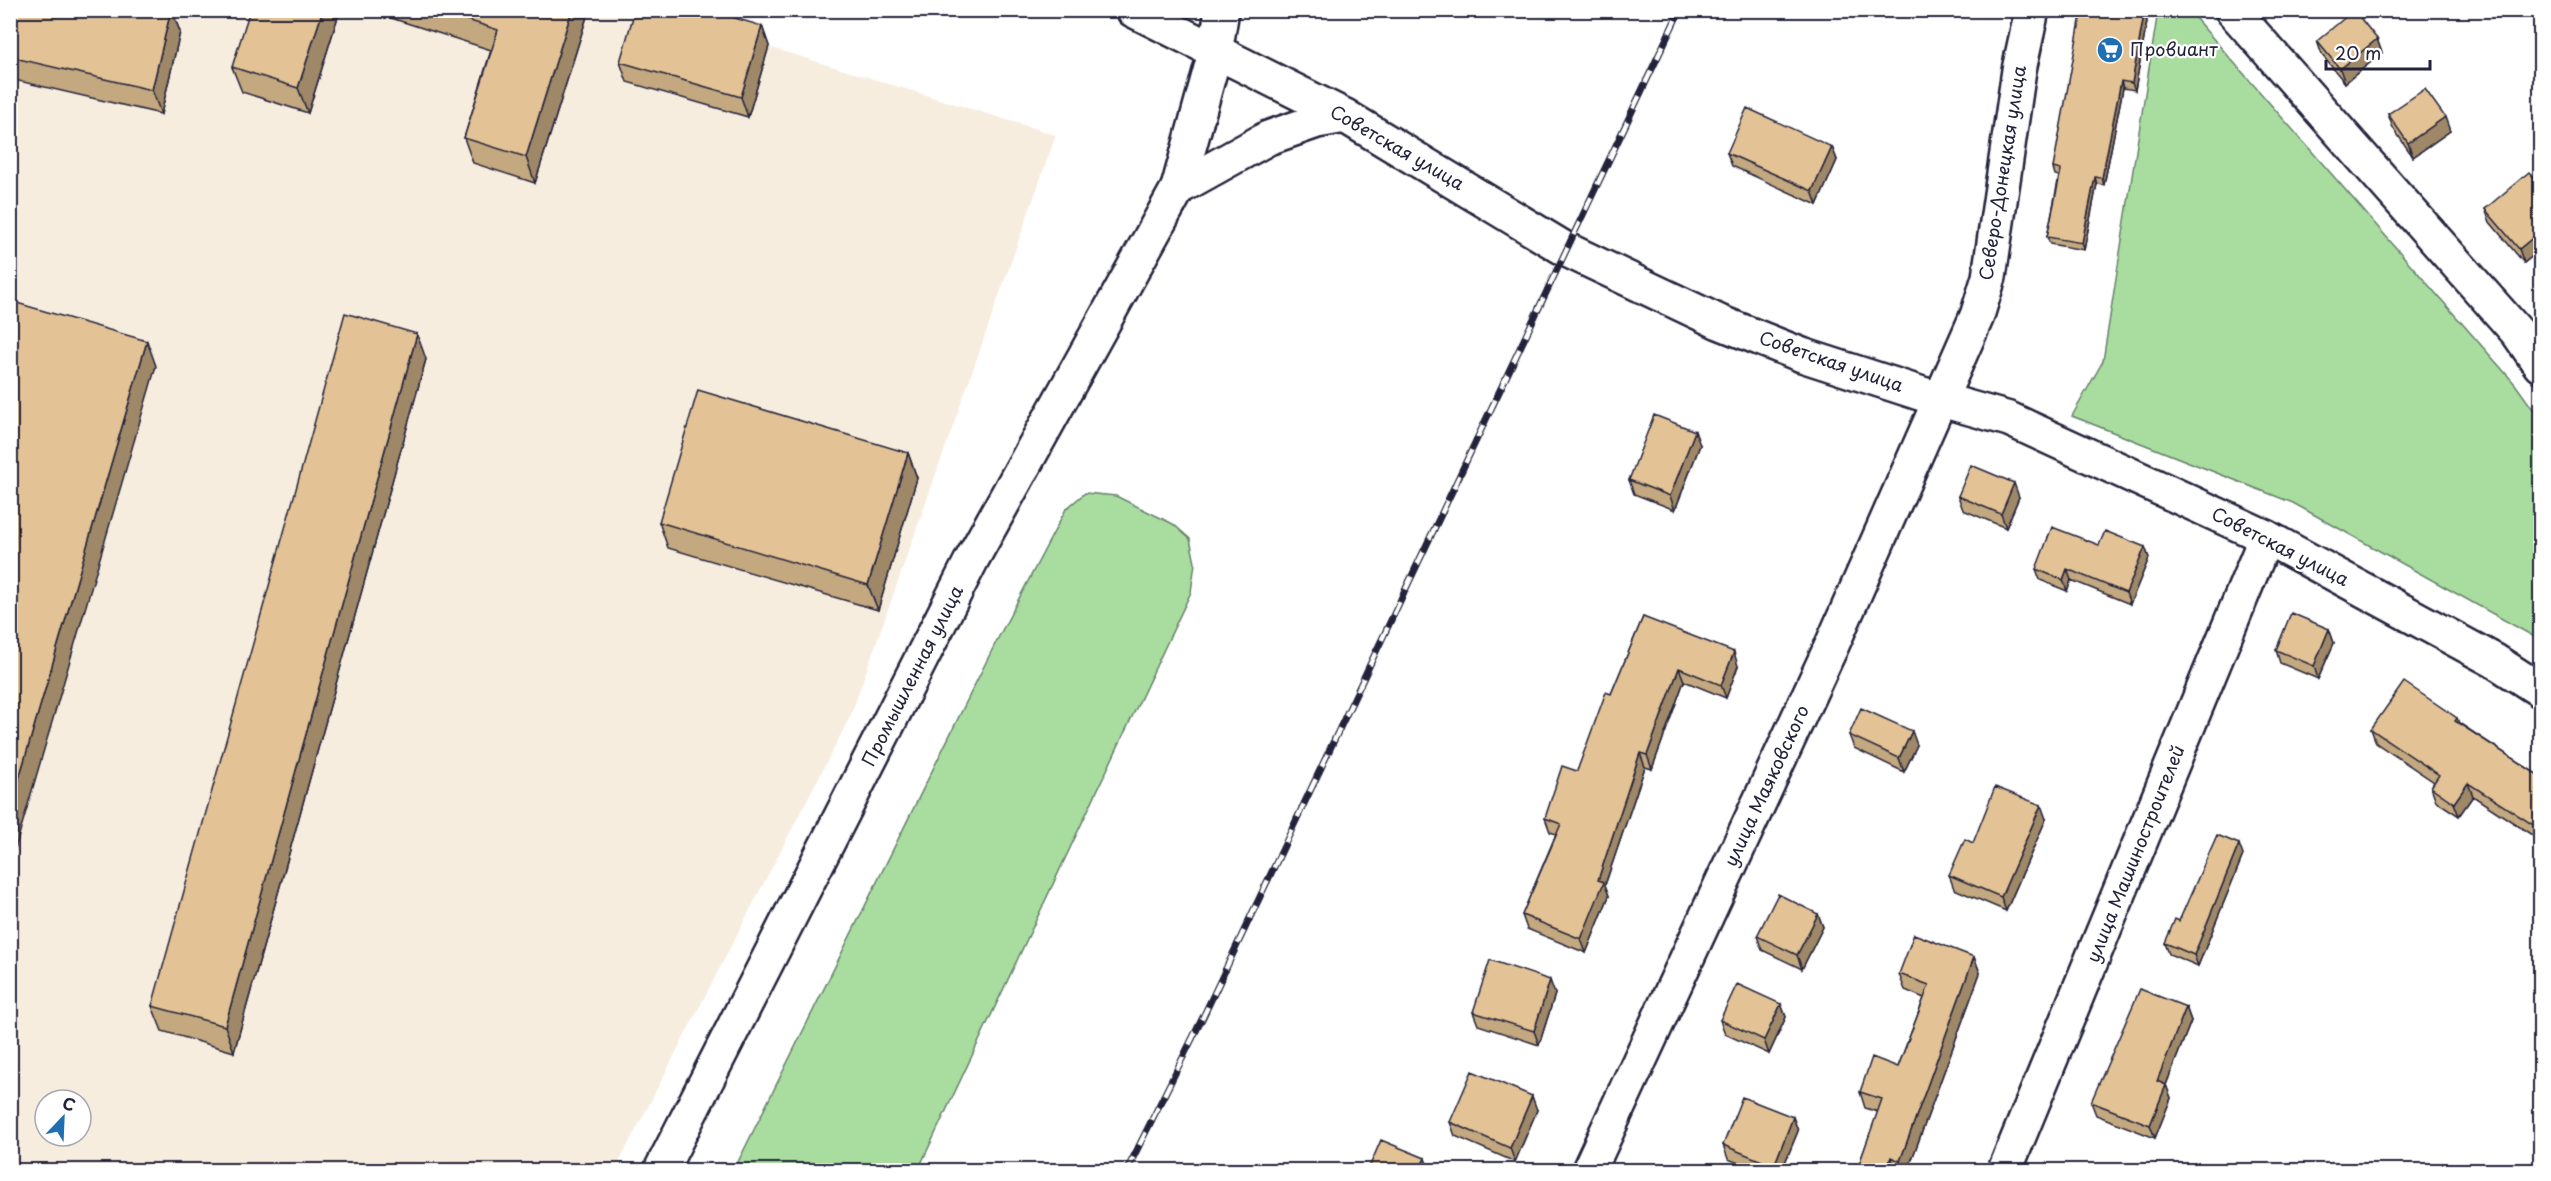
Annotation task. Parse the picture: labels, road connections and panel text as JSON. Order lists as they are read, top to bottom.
{
  "streets": {
    "main road": [
      "Советская улица",
      "Северо-Донецкая улица",
      "Промышленная улица",
      "улица Маяковского",
      "улица Машиностроителей"
    ]
  },
  "crossings": [
    ["Советская улица", "Северо-Донецкая улица"],
    ["Советская улица", "Промышленная улица"],
    ["Советская улица", "улица Маяковского"],
    ["Советская улица", "улица Машиностроителей"],
    ["Северо-Донецкая улица", "улица Маяковского"]
  ],
  "places": {
    "supermarket": ["Провиант"]
  },
  "scale_bar": "20 m",
  "north": "top right"
}
